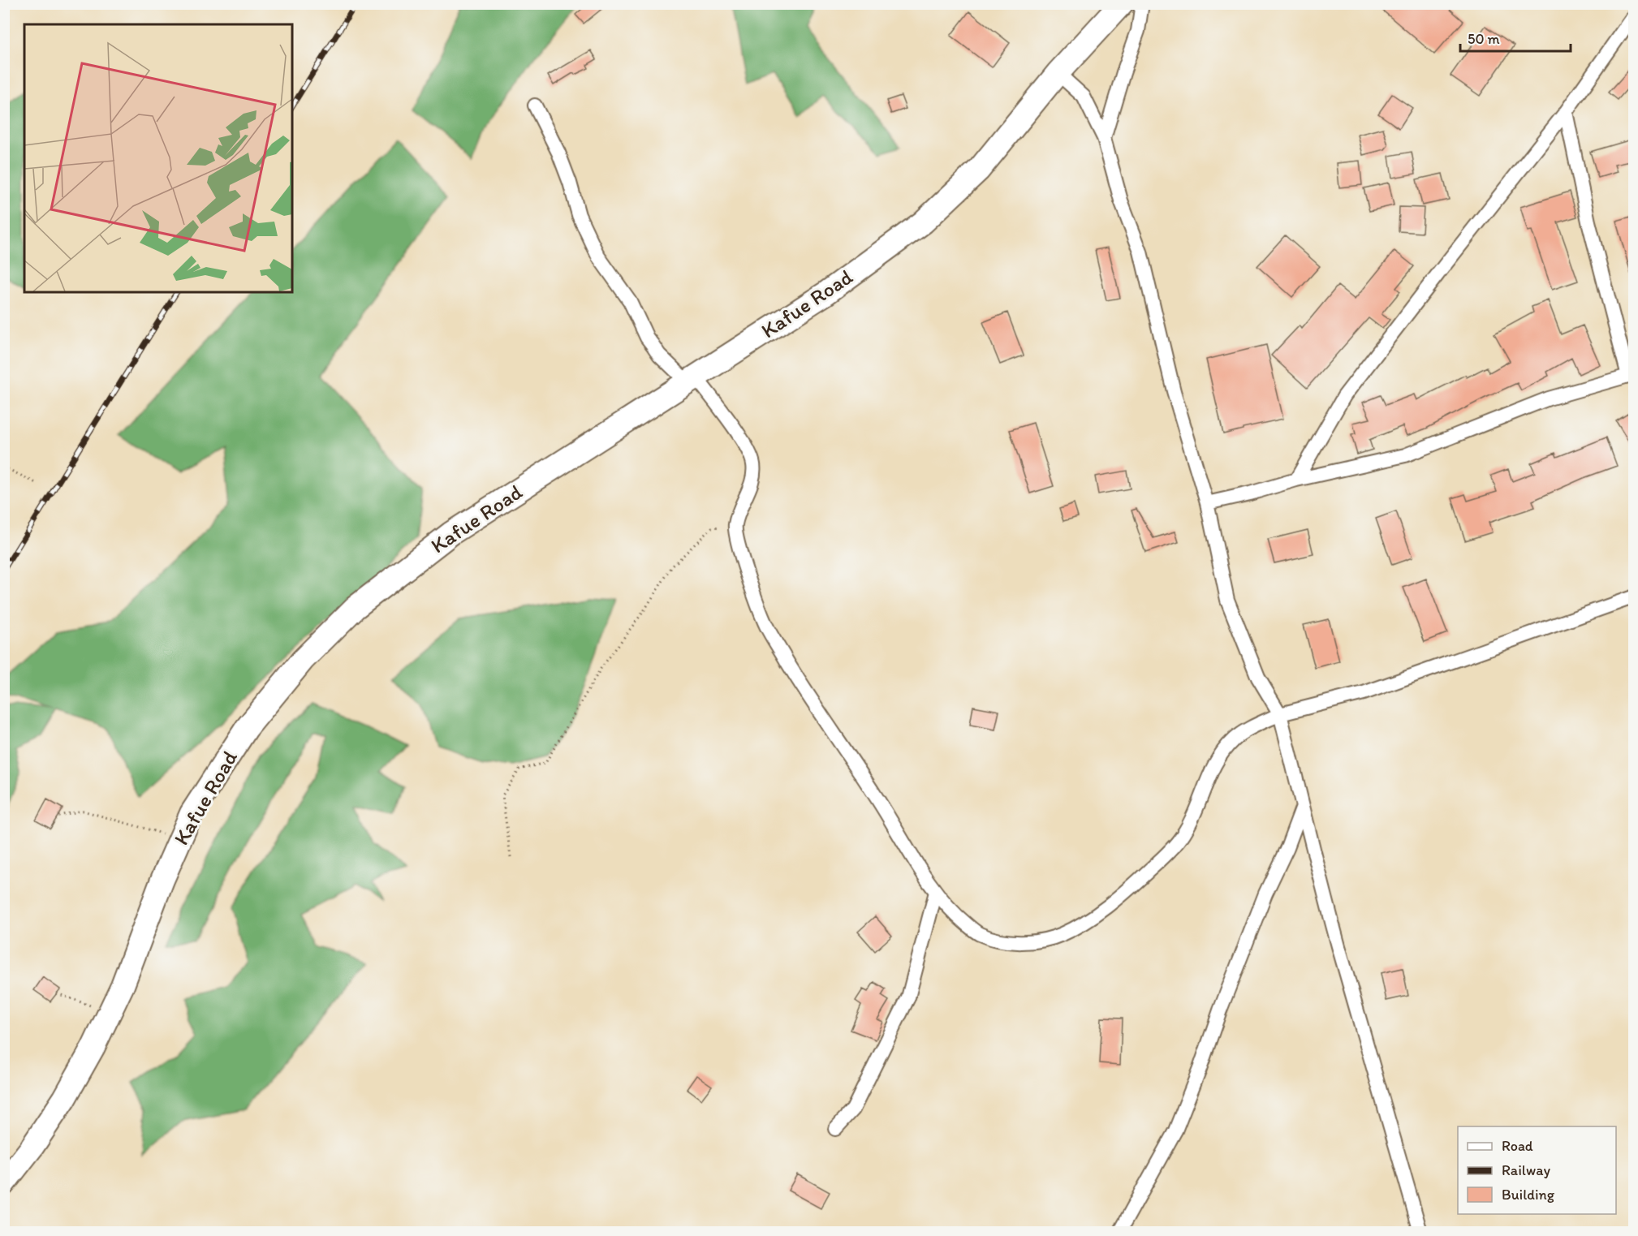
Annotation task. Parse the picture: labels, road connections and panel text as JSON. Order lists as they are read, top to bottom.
{
  "streets": {
    "highway": ["Kafue Road"]
  },
  "legend": ["Road", "Railway", "Building"],
  "scale_bar": "50 m"
}
